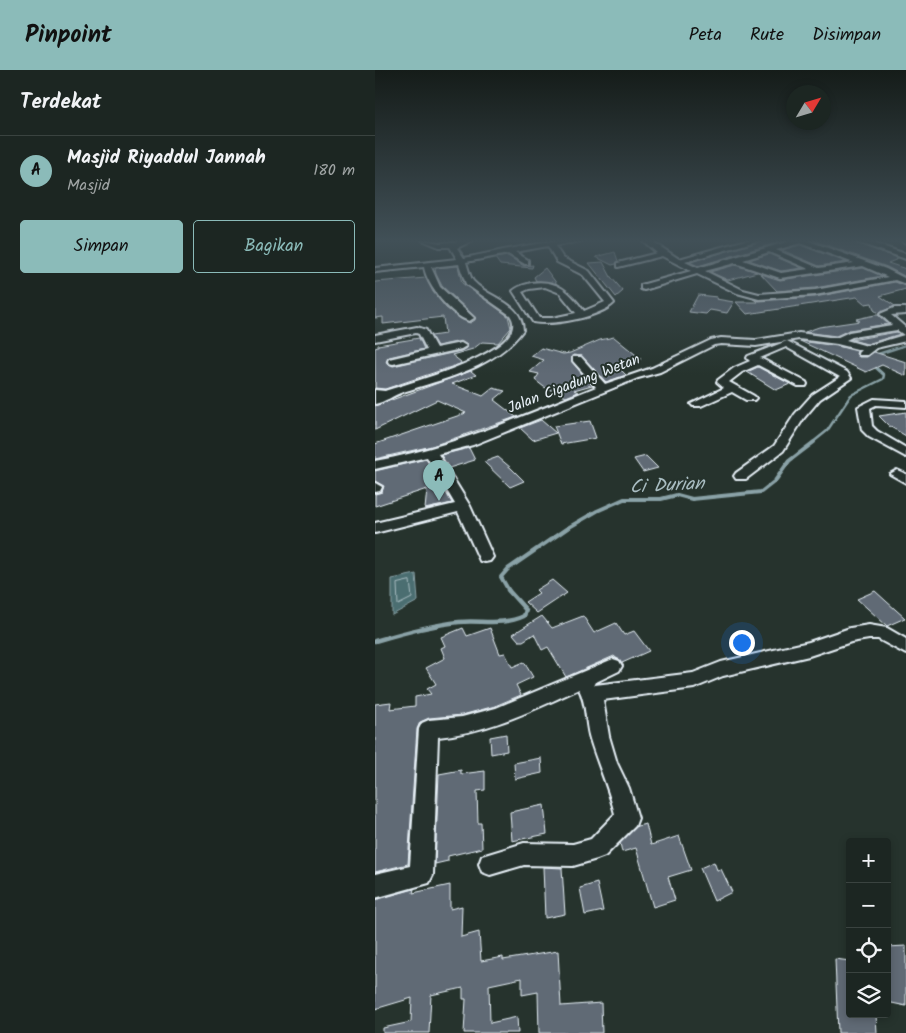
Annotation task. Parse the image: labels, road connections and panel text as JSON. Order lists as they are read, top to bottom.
{
  "streets": {
    "street": ["Jalan Cigadung Wetan"]
  },
  "water": ["Ci Durian"],
  "north": "top right",
  "page": {
    "header": "Pinpoint",
    "nav": ["Peta", "Rute", "Disimpan"],
    "heading": "Terdekat",
    "list": [
      {
        "mark": "A",
        "name": "Masjid Riyaddul Jannah",
        "note": "Masjid",
        "value": "180 m"
      }
    ],
    "buttons": ["Simpan", "Bagikan"],
    "pins": "A",
    "map_buttons": ["+", "−"]
  }
}
